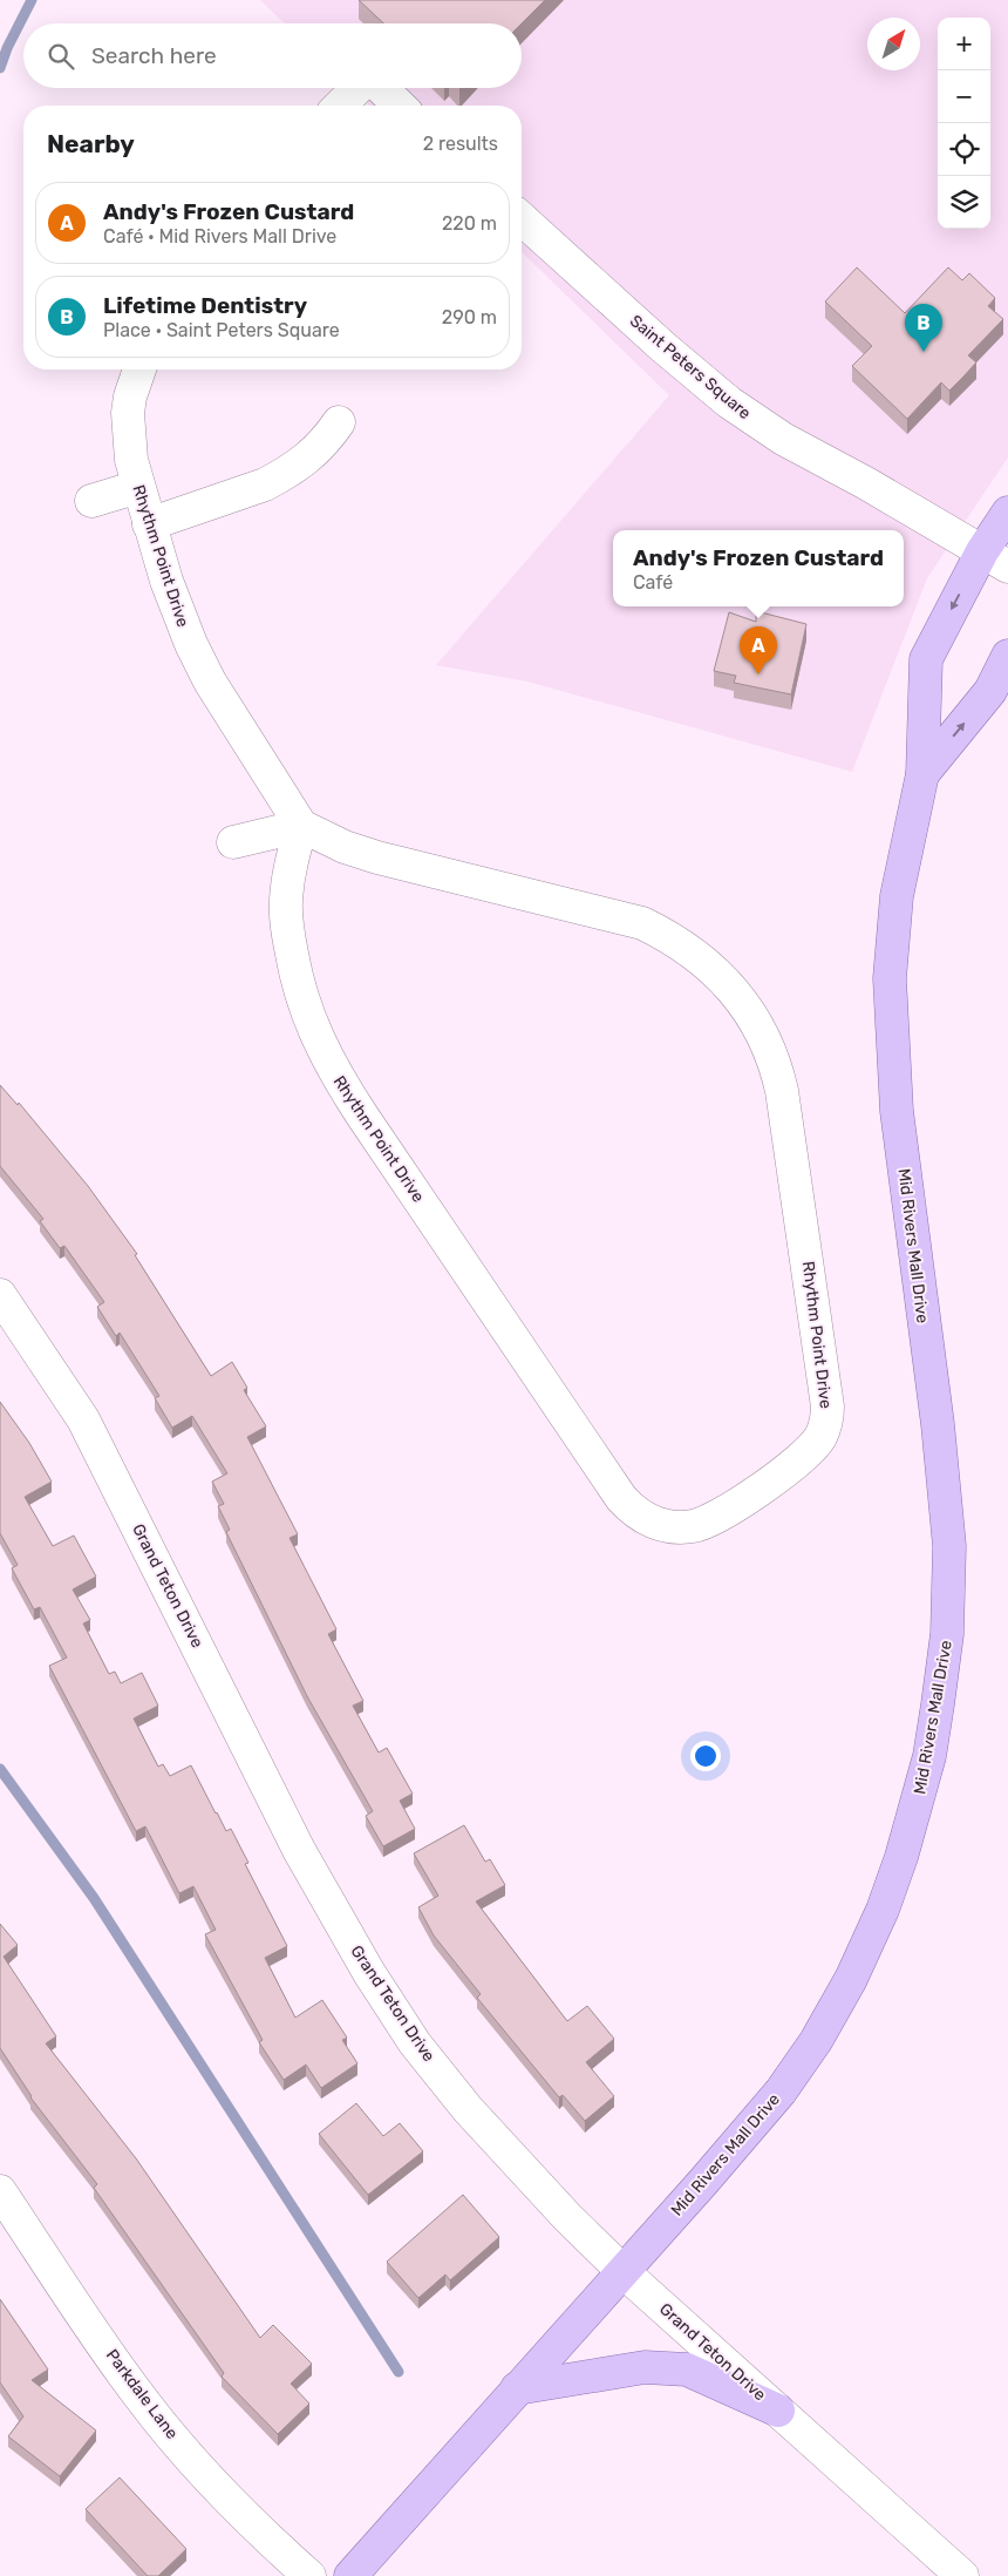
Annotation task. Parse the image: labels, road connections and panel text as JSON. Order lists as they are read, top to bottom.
{
  "streets": {
    "main road": ["Mid Rivers Mall Drive"],
    "street": [
      "Saint Peters Square",
      "Rhythm Point Drive",
      "Grand Teton Drive",
      "Parkdale Lane"
    ]
  },
  "crossings": [
    ["Saint Peters Square", "Mid Rivers Mall Drive"],
    ["Mid Rivers Mall Drive", "Grand Teton Drive"]
  ],
  "north": "top right",
  "page": {
    "map_buttons": ["+", "−"],
    "search": "Search here",
    "heading": ["Nearby", "2 results"],
    "list": [
      {
        "mark": "A",
        "name": "Andy's Frozen Custard",
        "note": "Café · Mid Rivers Mall Drive",
        "value": "220 m"
      },
      {
        "mark": "B",
        "name": "Lifetime Dentistry",
        "note": "Place · Saint Peters Square",
        "value": "290 m"
      }
    ],
    "pins": ["B", "A"],
    "popup": ["Andy's Frozen Custard", "Café"]
  }
}
